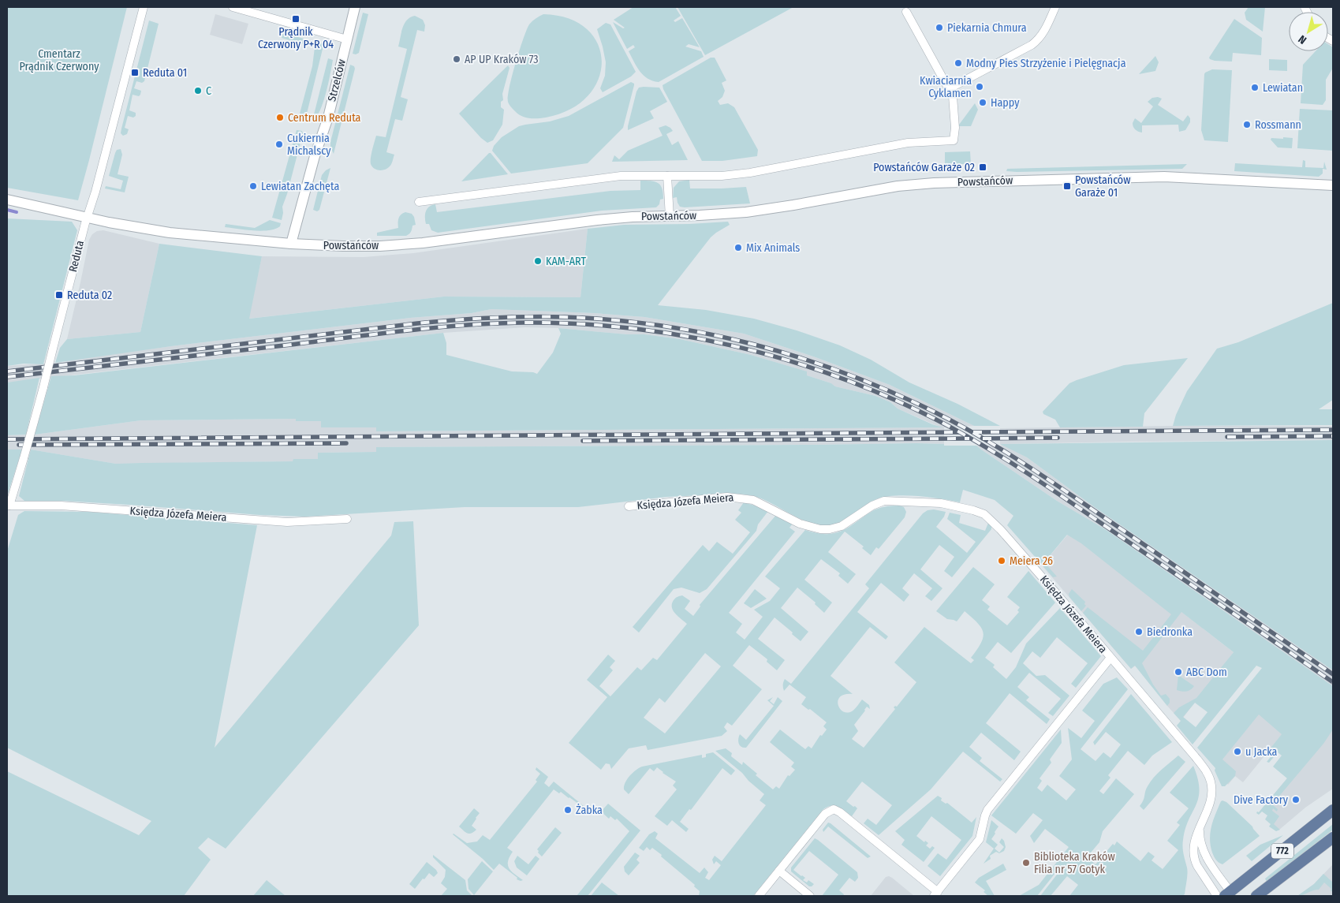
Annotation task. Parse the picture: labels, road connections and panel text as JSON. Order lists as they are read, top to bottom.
{
  "streets": {
    "main road": ["772"],
    "street": [
      "Strzelców",
      "Powstańców",
      "Reduta",
      "Księdza Józefa Meiera"
    ]
  },
  "crossings": [
    ["Strzelców", "Powstańców"],
    ["Powstańców", "Reduta"],
    ["Reduta", "Księdza Józefa Meiera"]
  ],
  "parks": ["Cmentarz Prądnik Czerwony"],
  "places": {
    "transit": [
      "Prądnik Czerwony P+R 04",
      "Reduta 01",
      "Powstańców Garaże 02",
      "Powstańców Garaże 01",
      "Reduta 02"
    ],
    "other": [
      "Piekarnia Chmura",
      "AP UP Kraków 73",
      "Modny Pies Strzyżenie i Pielęgnacja",
      "Kwiaciarnia Cyklamen",
      "Lewiatan",
      "C",
      "Happy",
      "Centrum Reduta",
      "Rossmann",
      "Cukiernia Michalscy",
      "Lewiatan Zachęta",
      "Mix Animals",
      "KAM-ART",
      "Meiera 26",
      "Biedronka",
      "ABC Dom",
      "u Jacka",
      "Dive Factory",
      "Żabka",
      "Biblioteka Kraków Filia nr 57 Gotyk"
    ]
  },
  "north": "bottom left"
}
